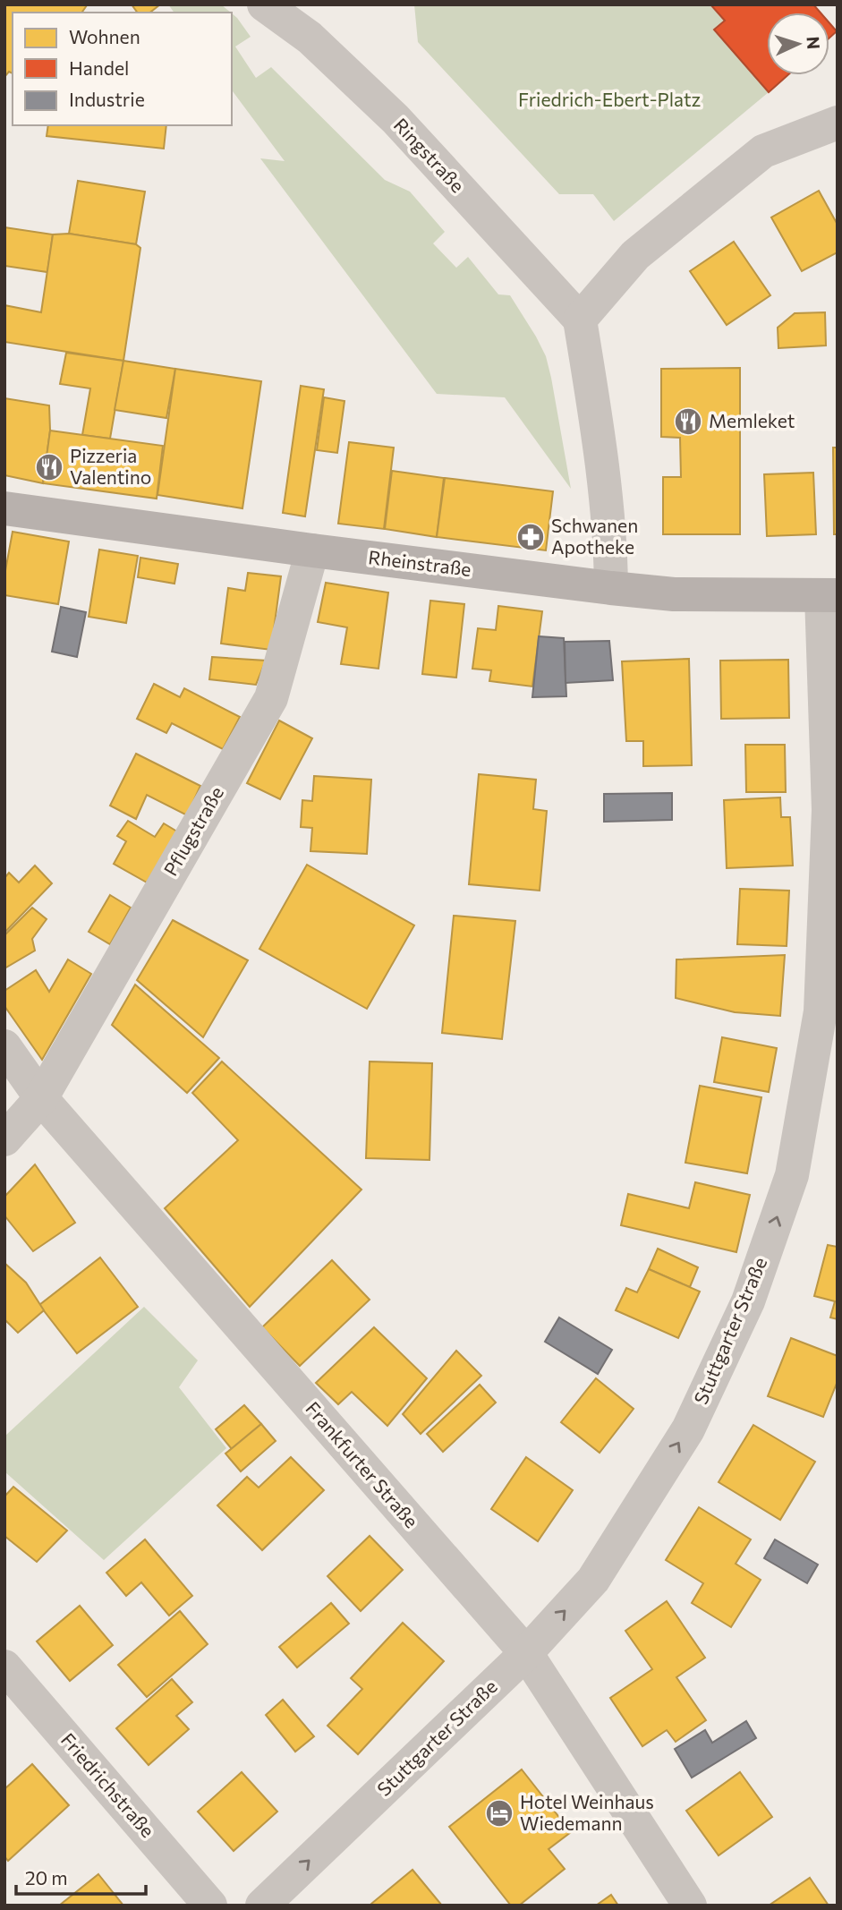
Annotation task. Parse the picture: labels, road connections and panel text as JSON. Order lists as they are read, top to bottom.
{
  "streets": {
    "main road": ["Rheinstraße"],
    "street": [
      "Ringstraße",
      "Pflugstraße",
      "Stuttgarter Straße",
      "Frankfurter Straße",
      "Friedrichstraße"
    ]
  },
  "crossings": [
    ["Rheinstraße", "Pflugstraße"],
    ["Rheinstraße", "Stuttgarter Straße"],
    ["Pflugstraße", "Frankfurter Straße"],
    ["Stuttgarter Straße", "Frankfurter Straße"]
  ],
  "one_way": ["Stuttgarter Straße"],
  "parks": ["Friedrich-Ebert-Platz"],
  "places": {
    "restaurant": ["Memleket", "Pizzeria Valentino"],
    "pharmacy": ["Schwanen Apotheke"],
    "hotel": ["Hotel Weinhaus Wiedemann"]
  },
  "legend": ["Wohnen", "Handel", "Industrie"],
  "scale_bar": "20 m",
  "north": "right"
}
